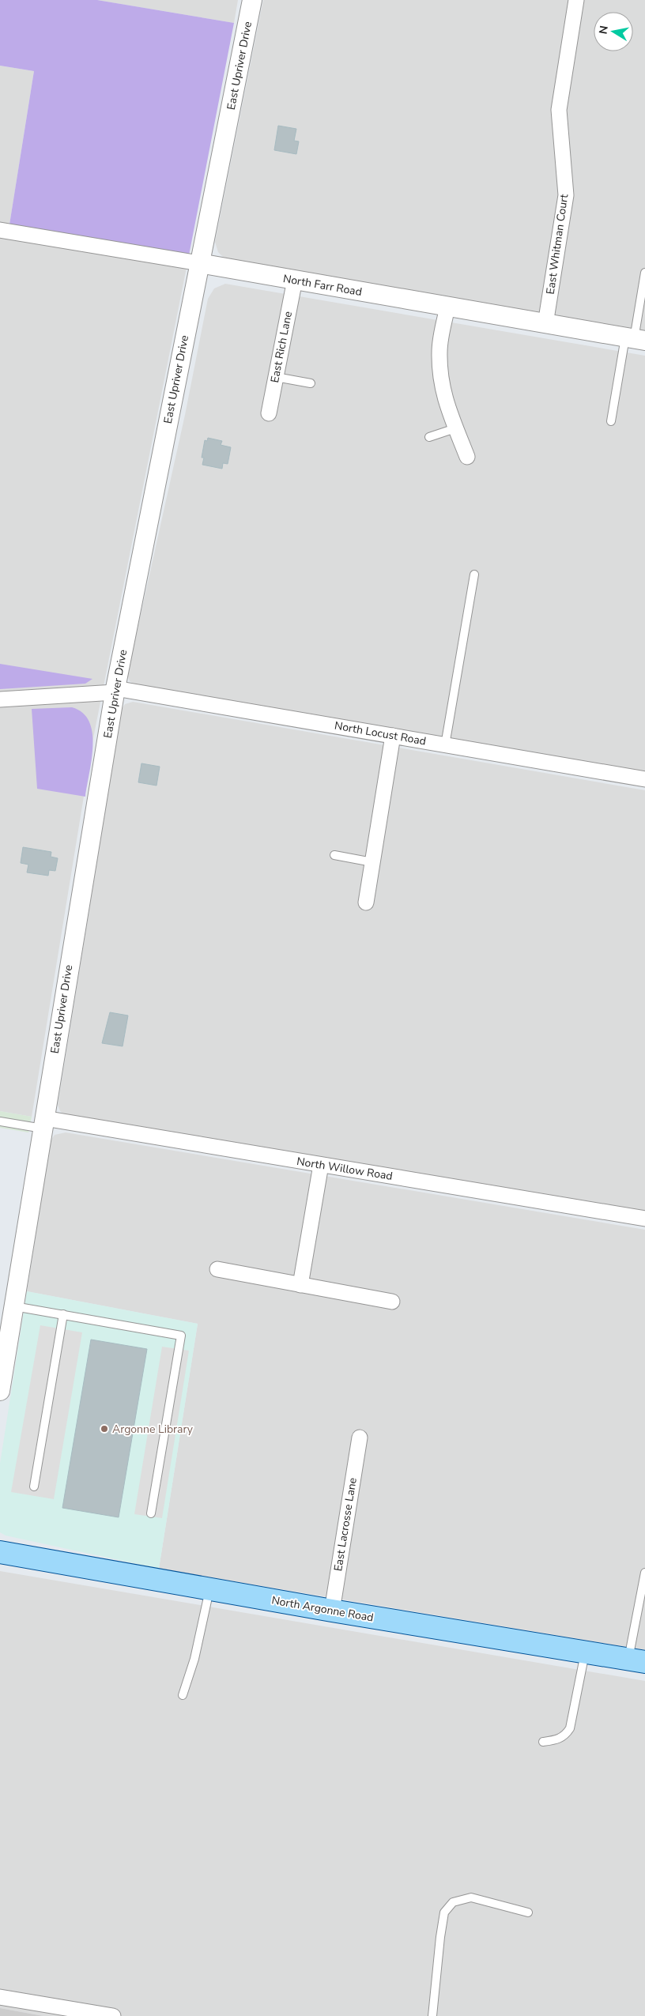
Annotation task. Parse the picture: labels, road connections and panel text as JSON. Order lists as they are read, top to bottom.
{
  "streets": {
    "main road": ["North Argonne Road"],
    "street": [
      "East Upriver Drive",
      "East Whitman Court",
      "North Farr Road",
      "East Rich Lane",
      "North Locust Road",
      "North Willow Road",
      "East Lacrosse Lane"
    ]
  },
  "crossings": [
    ["East Upriver Drive", "North Farr Road"],
    ["East Upriver Drive", "North Locust Road"],
    ["East Upriver Drive", "North Willow Road"],
    ["East Whitman Court", "North Farr Road"],
    ["North Farr Road", "East Rich Lane"],
    ["East Lacrosse Lane", "North Argonne Road"]
  ],
  "places": ["Argonne Library"],
  "north": "left"
}
